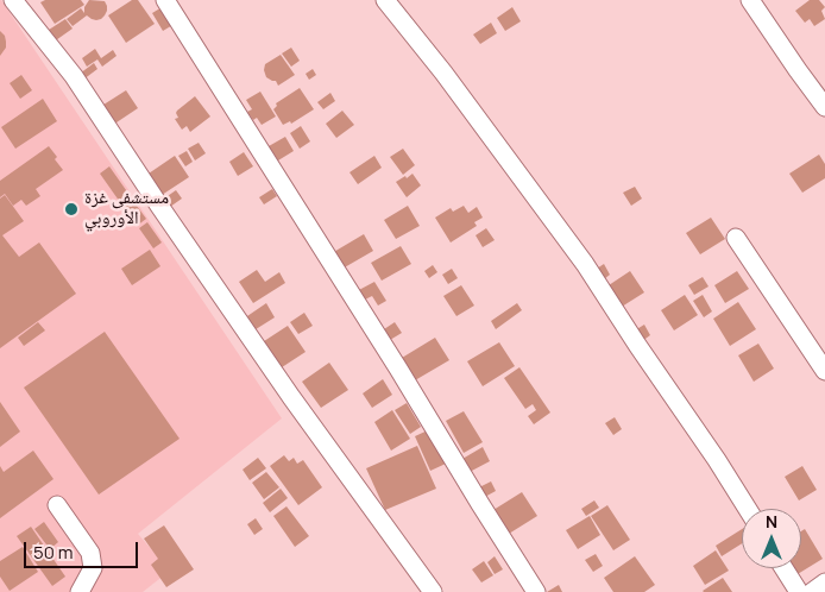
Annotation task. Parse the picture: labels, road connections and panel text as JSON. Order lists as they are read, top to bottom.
{
  "places": ["مستشفى غزة الأوروبي"],
  "scale_bar": "50 m",
  "north": "top"
}
